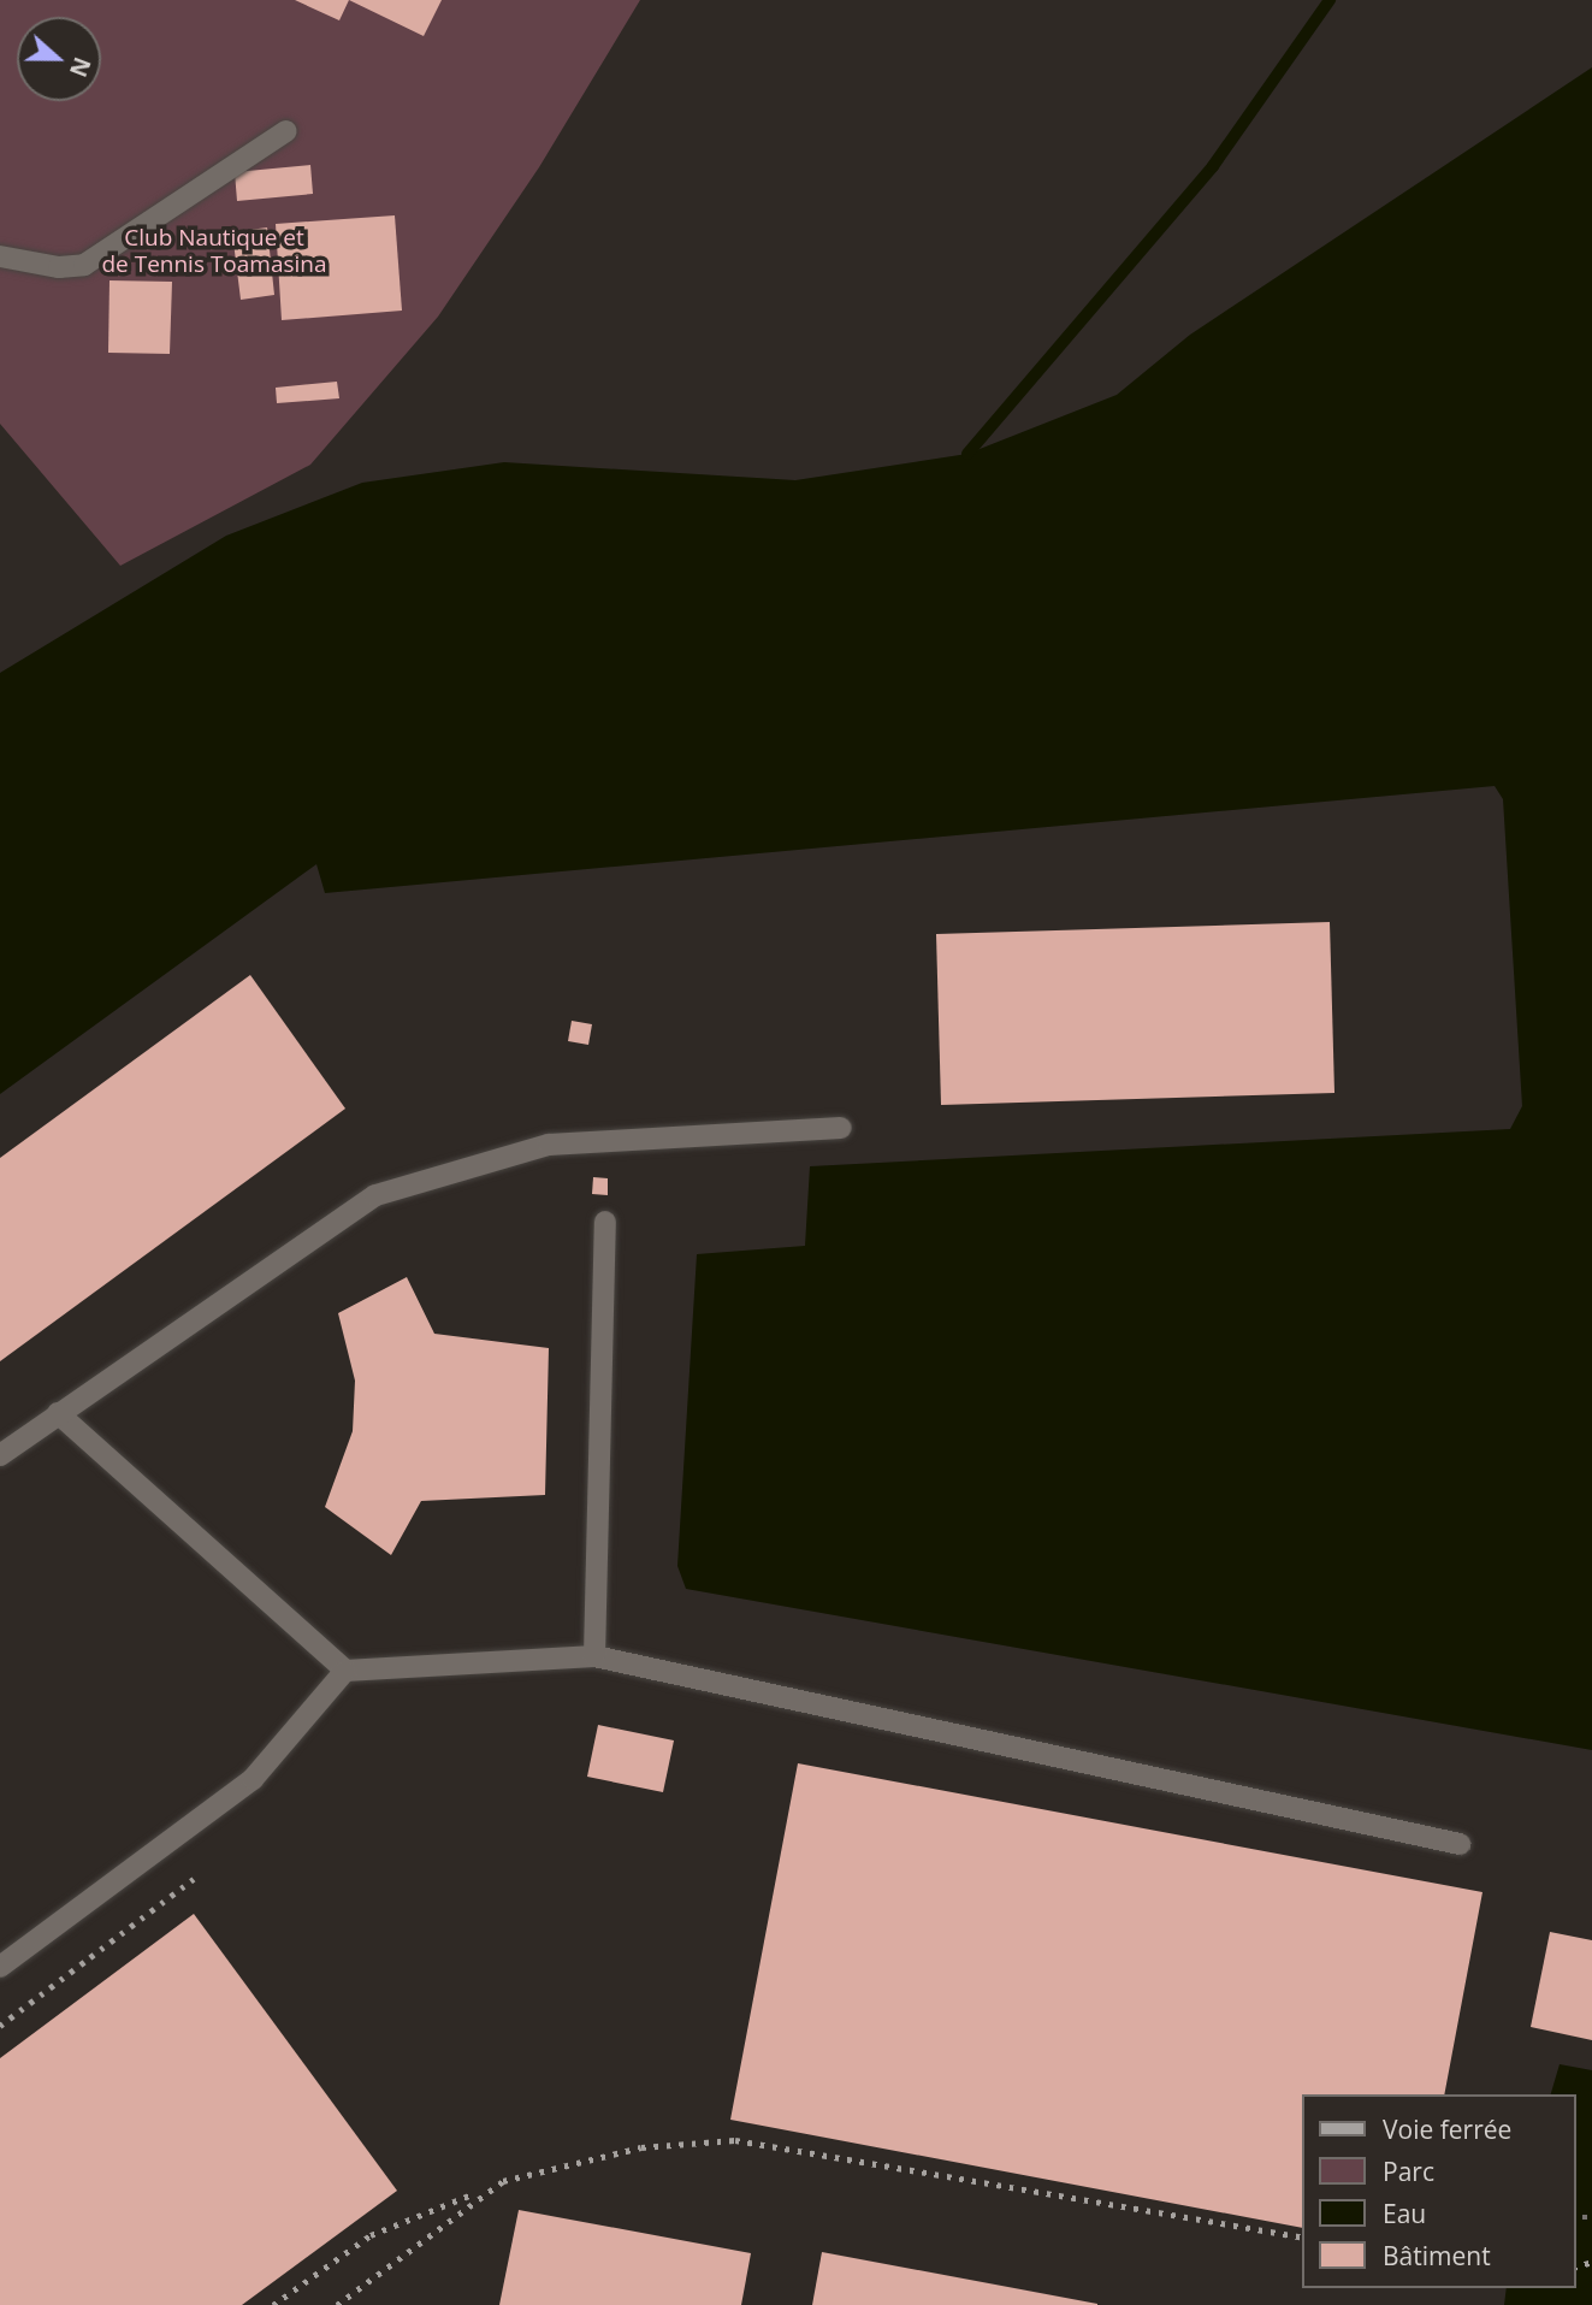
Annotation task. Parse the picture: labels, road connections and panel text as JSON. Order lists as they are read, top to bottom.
{
  "parks": ["Club Nautique et de Tennis Toamasina"],
  "legend": [
    "Voie ferrée",
    "Parc",
    "Eau",
    "Bâtiment"
  ],
  "north": "right"
}
